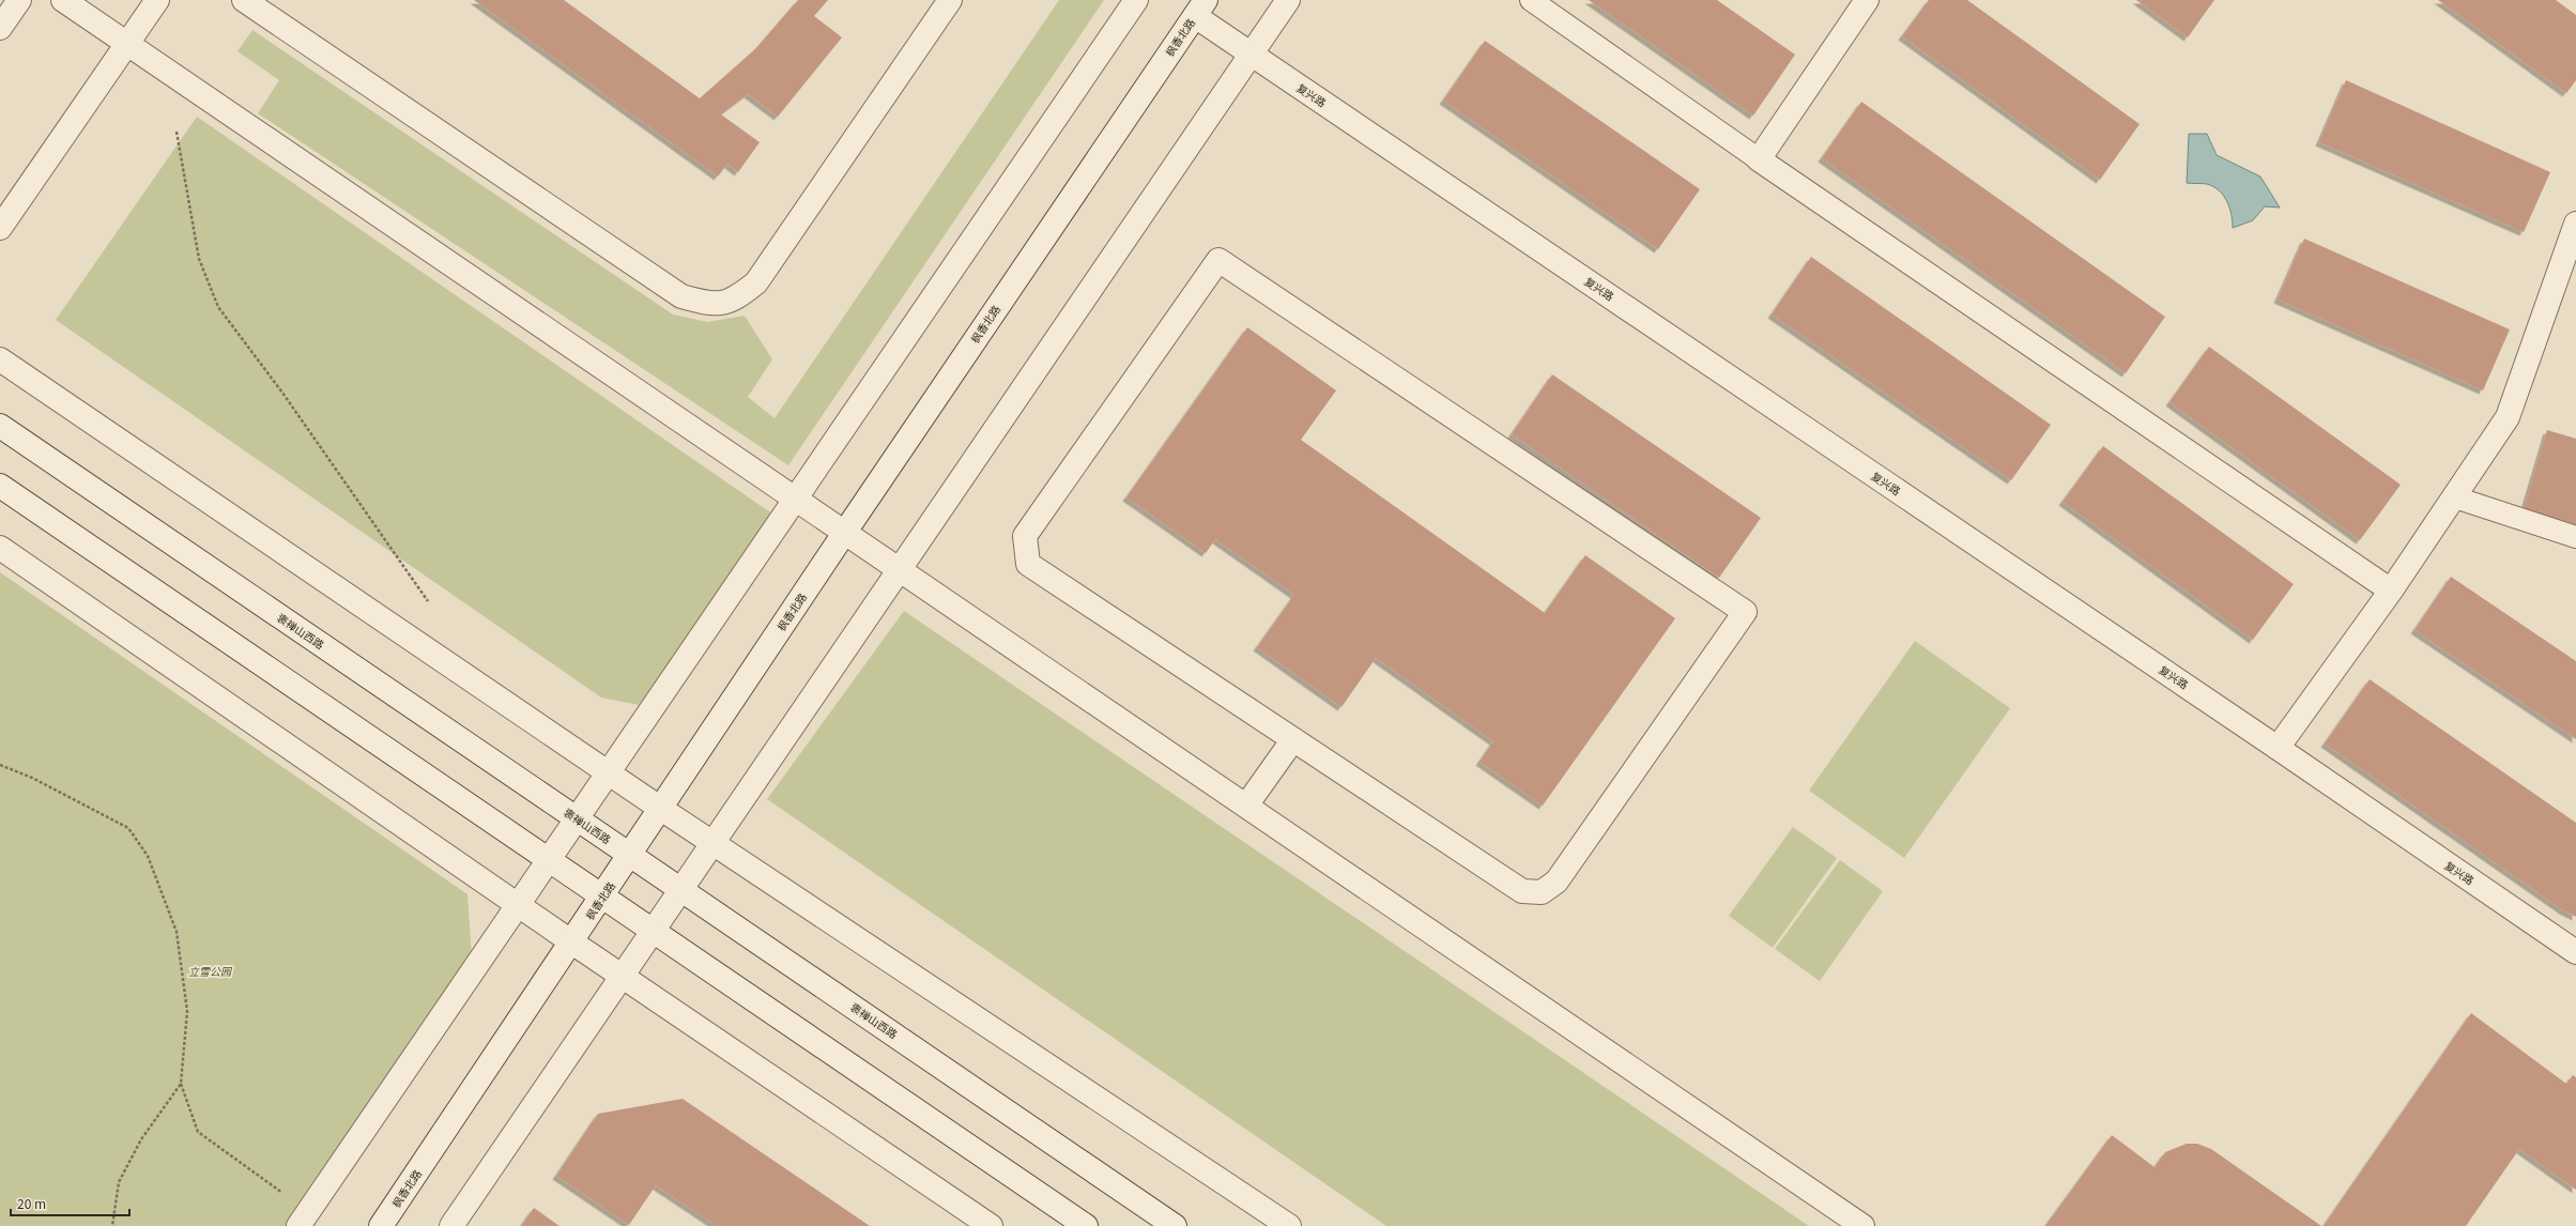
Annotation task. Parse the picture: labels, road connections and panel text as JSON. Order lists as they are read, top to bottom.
{
  "streets": {
    "street": ["枫香北路", "复兴路", "褒禅山西路"]
  },
  "crossings": [
    ["枫香北路", "复兴路"],
    ["枫香北路", "褒禅山西路"]
  ],
  "parks": ["立雪公园"],
  "scale_bar": "20 m"
}
